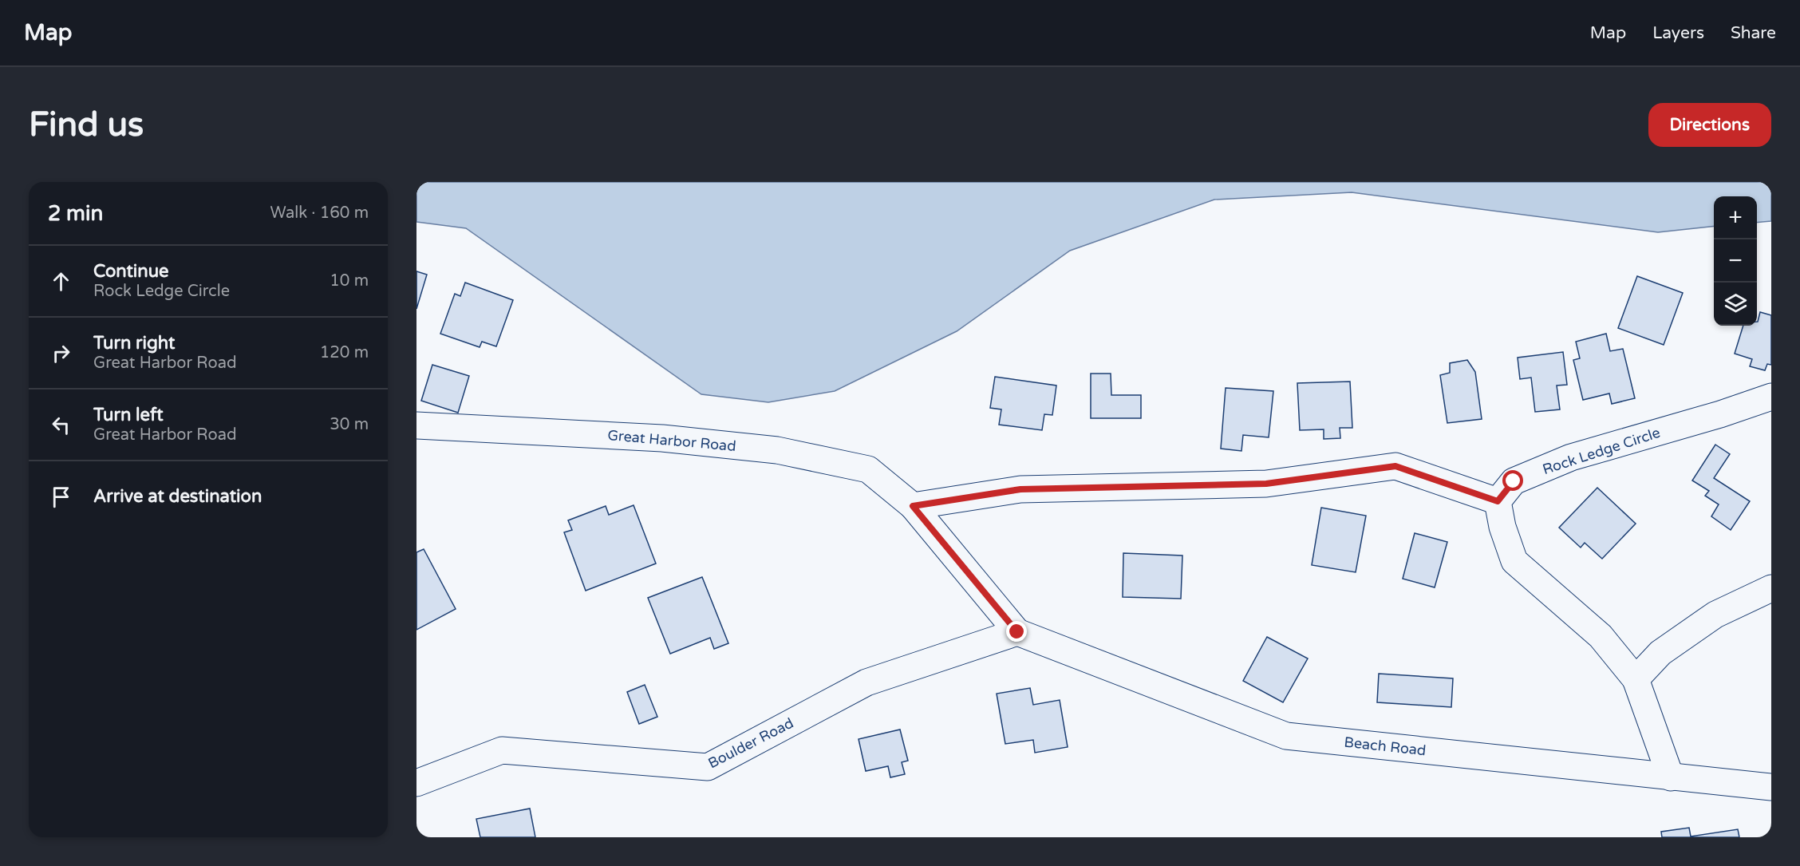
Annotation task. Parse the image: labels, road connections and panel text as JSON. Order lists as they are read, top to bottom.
{
  "streets": {
    "street": [
      "Great Harbor Road",
      "Rock Ledge Circle",
      "Boulder Road",
      "Beach Road"
    ]
  },
  "crossings": [
    ["Great Harbor Road", "Boulder Road"],
    ["Great Harbor Road", "Beach Road"],
    ["Boulder Road", "Beach Road"]
  ],
  "page": {
    "header": "Map",
    "nav": ["Map", "Layers", "Share"],
    "buttons": "Directions",
    "title": "Find us",
    "heading": ["2 min", "Walk · 160 m"],
    "map_buttons": ["+", "−"],
    "list": [
      ["Continue", "Rock Ledge Circle", "10 m"],
      ["Turn right", "Great Harbor Road", "120 m"],
      ["Turn left", "Great Harbor Road", "30 m"],
      "Arrive at destination"
    ]
  }
}
